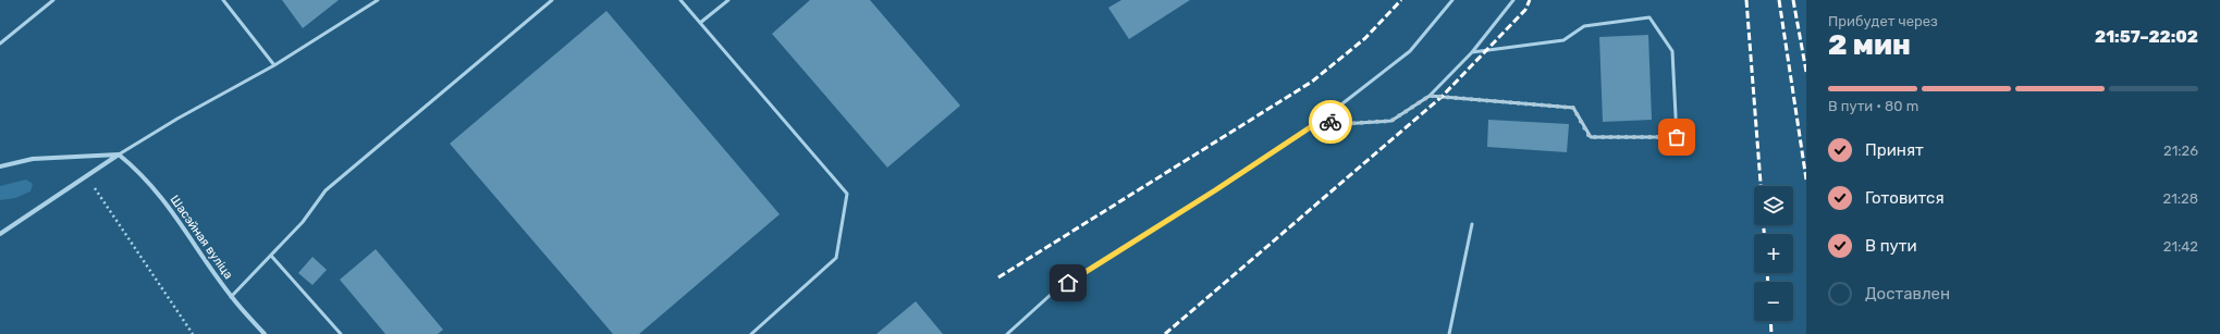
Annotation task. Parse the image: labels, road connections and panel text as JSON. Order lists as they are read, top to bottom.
{
  "streets": {
    "street": ["Шасэйная вуліца"]
  },
  "page": {
    "heading": ["2 мин", "Прибудет через", "21:57–22:02"],
    "bar": "В пути · 80 m",
    "list": [
      ["Принят", "21:26"],
      ["Готовится", "21:28"],
      ["В пути", "21:42"],
      "Доставлен"
    ],
    "map_buttons": ["+", "−"]
  }
}
